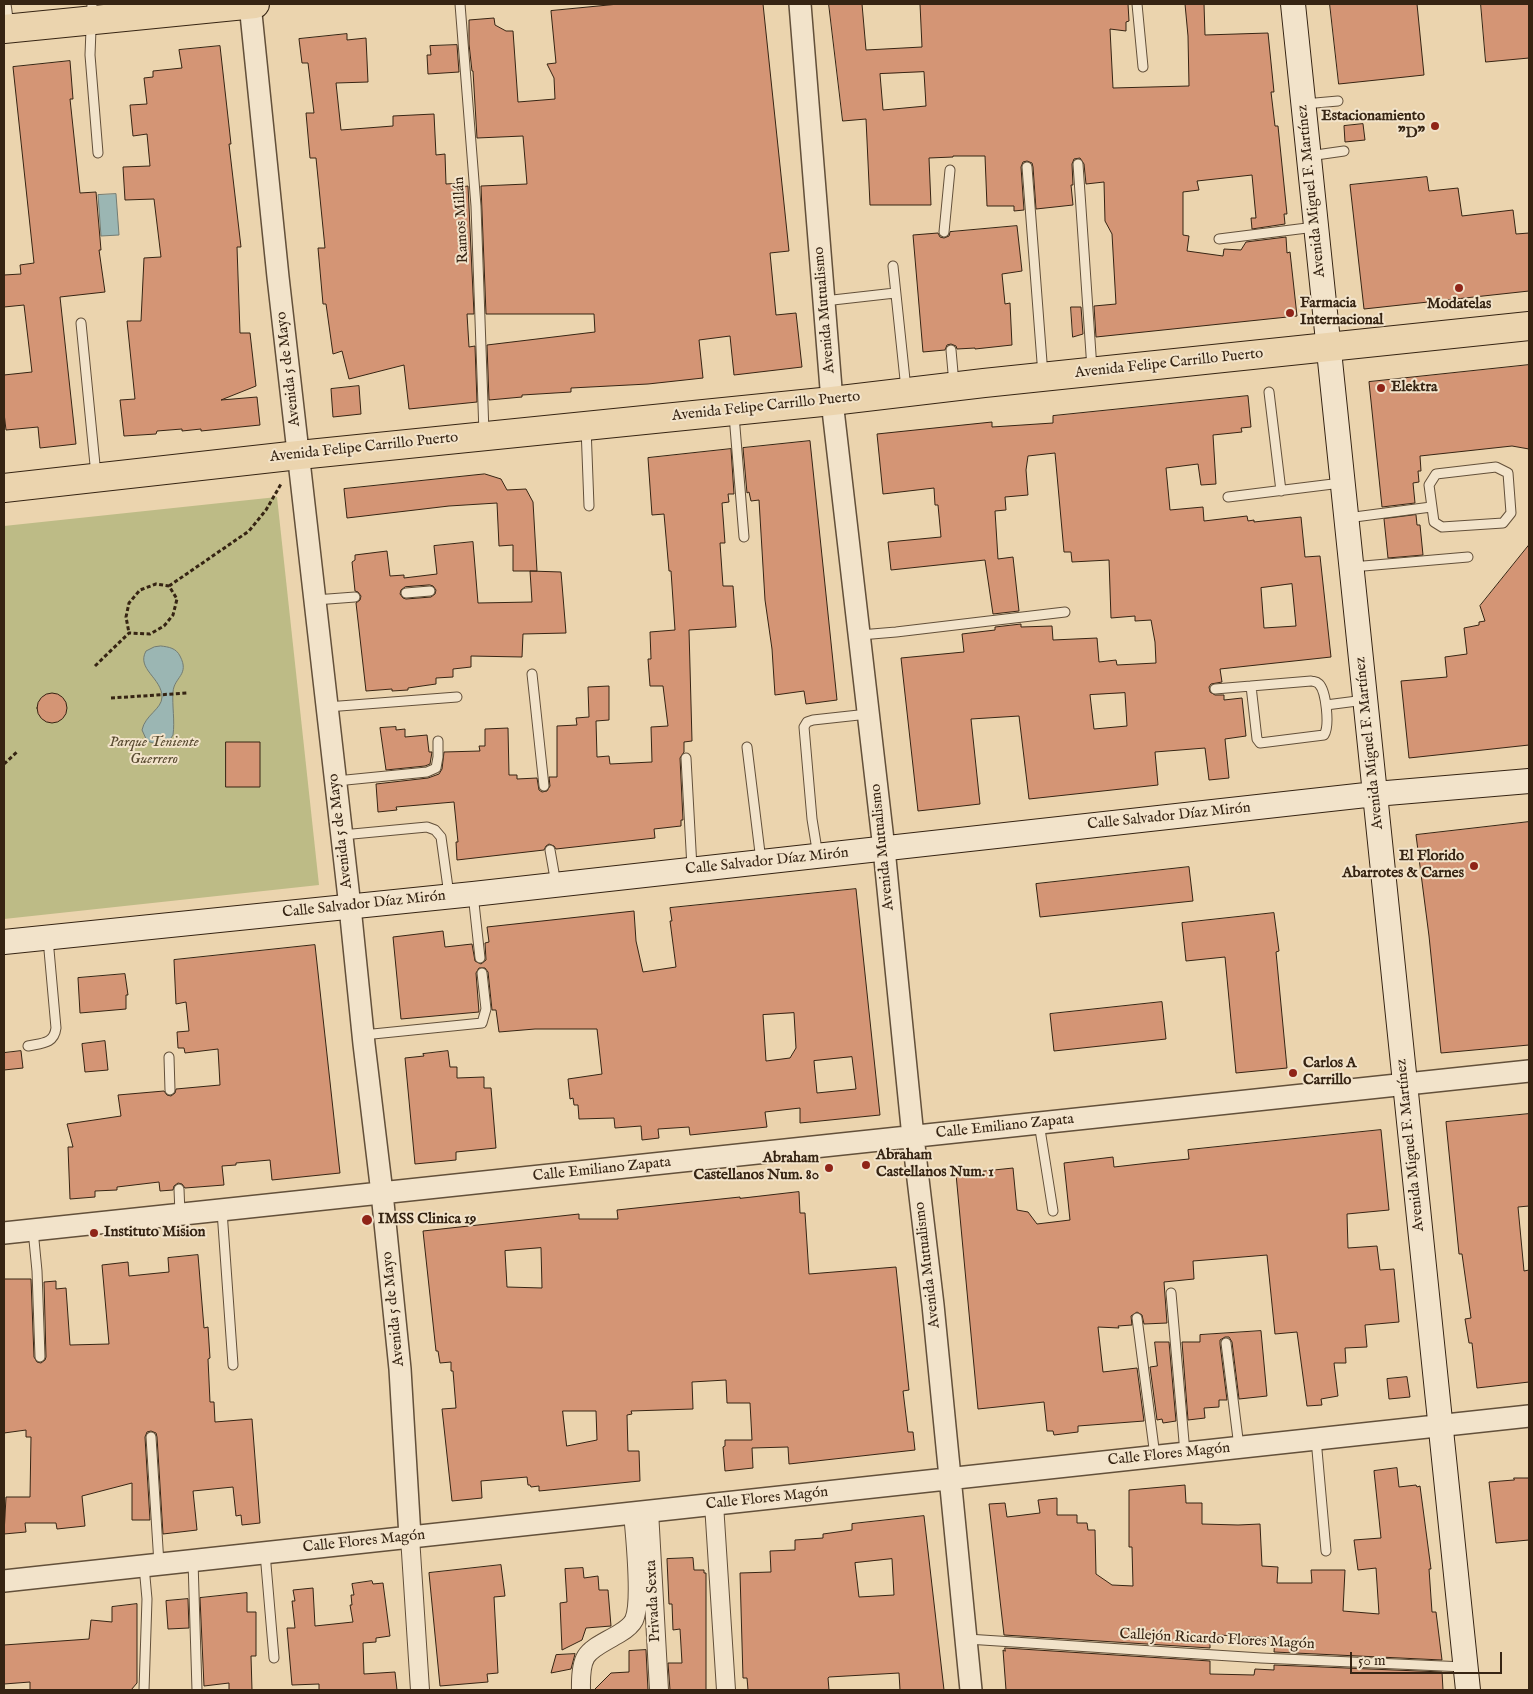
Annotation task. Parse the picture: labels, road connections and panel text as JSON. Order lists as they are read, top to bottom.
{
  "streets": {
    "main road": ["Avenida Miguel F. Martínez", "Avenida Felipe Carrillo Puerto", "Calle Salvador Díaz Mirón"],
    "street": [
      "Avenida Mutualismo",
      "Avenida 5 de Mayo",
      "Calle Emiliano Zapata",
      "Calle Flores Magón",
      "Privada Sexta"
    ],
    "lane": ["Ramos Millán", "Callejón Ricardo Flores Magón"]
  },
  "crossings": [
    ["Avenida Miguel F. Martínez", "Avenida Felipe Carrillo Puerto"],
    ["Avenida Miguel F. Martínez", "Calle Salvador Díaz Mirón"],
    ["Avenida Miguel F. Martínez", "Calle Emiliano Zapata"],
    ["Avenida Miguel F. Martínez", "Calle Flores Magón"],
    ["Avenida Miguel F. Martínez", "Callejón Ricardo Flores Magón"],
    ["Ramos Millán", "Avenida Felipe Carrillo Puerto"],
    ["Avenida Mutualismo", "Avenida Felipe Carrillo Puerto"],
    ["Avenida Mutualismo", "Calle Salvador Díaz Mirón"],
    ["Avenida Mutualismo", "Calle Emiliano Zapata"],
    ["Avenida Mutualismo", "Calle Flores Magón"],
    ["Avenida Mutualismo", "Callejón Ricardo Flores Magón"],
    ["Avenida Felipe Carrillo Puerto", "Avenida 5 de Mayo"],
    ["Avenida 5 de Mayo", "Calle Salvador Díaz Mirón"],
    ["Avenida 5 de Mayo", "Calle Emiliano Zapata"],
    ["Avenida 5 de Mayo", "Calle Flores Magón"],
    ["Calle Flores Magón", "Privada Sexta"]
  ],
  "parks": ["Parque Teniente Guerrero"],
  "places": [
    "Estacionamiento \"D\"",
    "Modatelas",
    "Farmacia Internacional",
    "Elektra",
    "El Florido Abarrotes & Carnes",
    "Carlos A Carrillo",
    "Abraham Castellanos Num. 1",
    "Abraham Castellanos Num. 80",
    "IMSS Clinica 19",
    "Instituto Mision"
  ],
  "scale_bar": "50 m"
}
